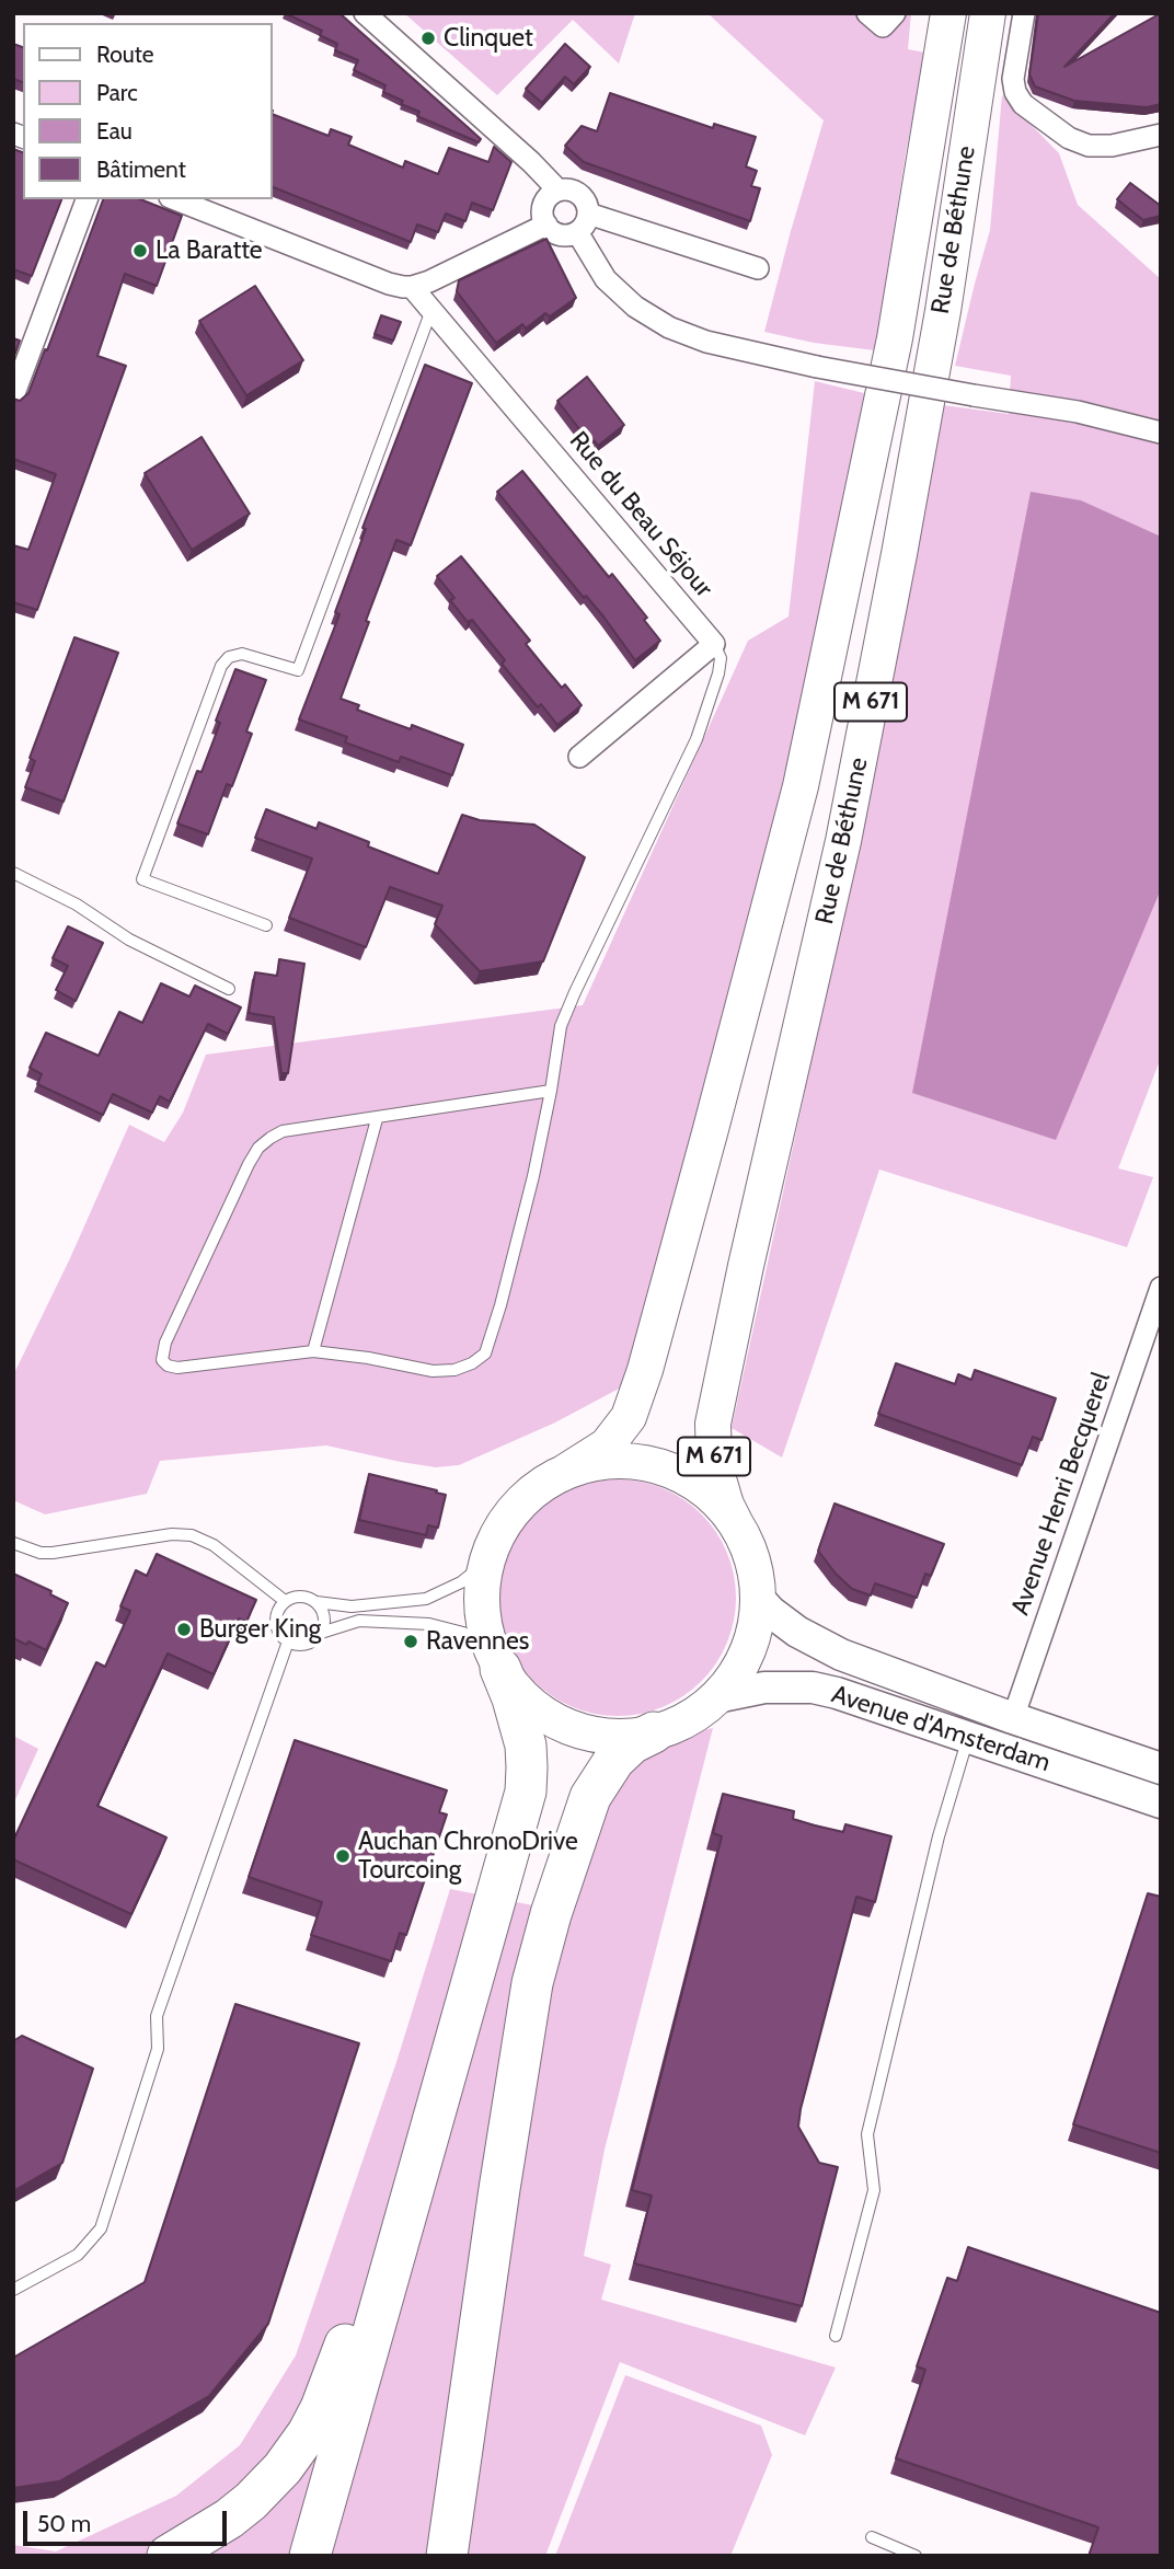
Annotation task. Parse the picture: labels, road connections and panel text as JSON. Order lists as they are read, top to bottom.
{
  "streets": {
    "main road": ["Rue de Béthune", "M 671"],
    "street": ["Rue du Beau Séjour", "Avenue Henri Becquerel", "Avenue d'Amsterdam"]
  },
  "crossings": [
    ["Avenue Henri Becquerel", "Avenue d'Amsterdam"]
  ],
  "places": [
    "Clinquet",
    "La Baratte",
    "Burger King",
    "Ravennes",
    "Auchan ChronoDrive Tourcoing"
  ],
  "legend": [
    "Route",
    "Parc",
    "Eau",
    "Bâtiment"
  ],
  "scale_bar": "50 m"
}
